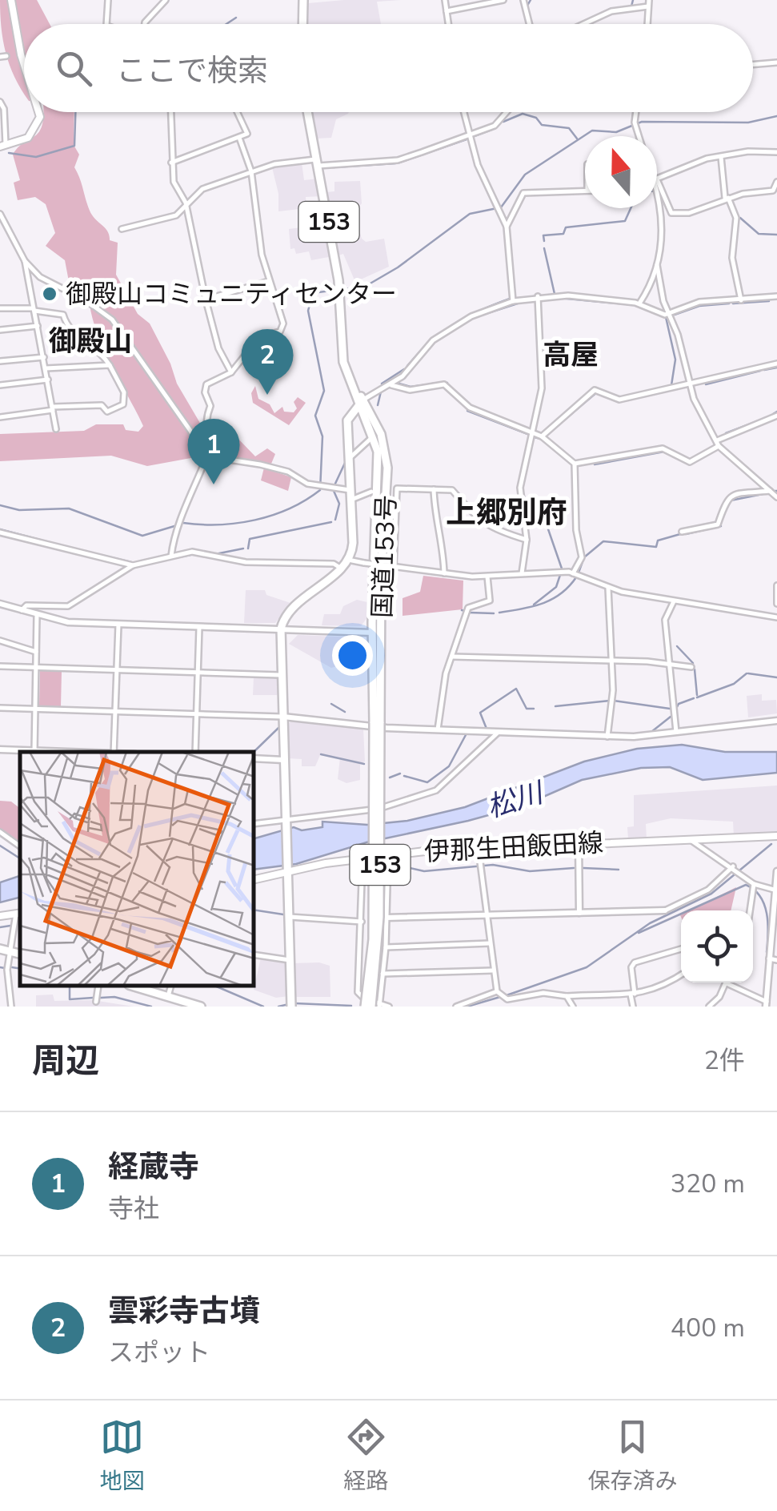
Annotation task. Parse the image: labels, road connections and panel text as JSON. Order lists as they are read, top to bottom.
{
  "streets": {
    "highway": ["153", "国道153号"],
    "main road": ["伊那生田飯田線"]
  },
  "districts": ["御殿山", "高屋", "上郷別府"],
  "water": ["松川"],
  "places": ["御殿山コミュニティセンター"],
  "north": "top",
  "page": {
    "search": "ここで検索",
    "pins": ["2", "1"],
    "heading": ["周辺", "2件"],
    "list": [
      {
        "mark": "1",
        "name": "経蔵寺",
        "note": "寺社",
        "value": "320 m"
      },
      {
        "mark": "2",
        "name": "雲彩寺古墳",
        "note": "スポット",
        "value": "400 m"
      }
    ],
    "nav": ["地図", "経路", "保存済み"]
  }
}
